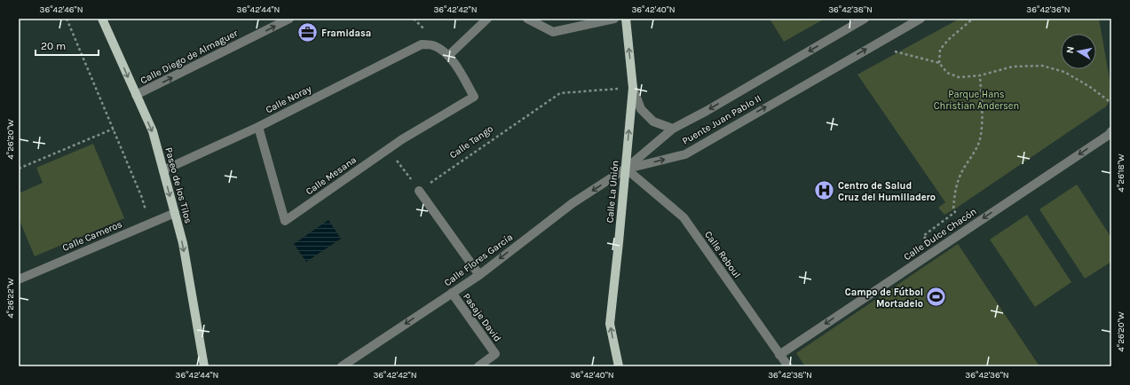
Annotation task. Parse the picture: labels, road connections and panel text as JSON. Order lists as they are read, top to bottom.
{
  "streets": {
    "main road": ["Paseo de los Tilos", "Calle La Unión"],
    "street": [
      "Calle Diego de Almaguer",
      "Calle Noray",
      "Puente Juan Pablo II",
      "Calle Mesana",
      "Calle Dulce Chacón",
      "Calle Cameros",
      "Calle Reboul",
      "Calle Flores García",
      "Pasaje David"
    ],
    "path": ["Calle Tango"]
  },
  "crossings": [
    ["Calle Diego de Almaguer", "Paseo de los Tilos"],
    ["Calle Noray", "Calle Mesana"],
    ["Calle Noray", "Paseo de los Tilos"],
    ["Puente Juan Pablo II", "Calle La Unión"],
    ["Puente Juan Pablo II", "Calle Reboul"],
    ["Puente Juan Pablo II", "Calle Flores García"],
    ["Calle Tango", "Calle La Unión"],
    ["Paseo de los Tilos", "Calle Cameros"],
    ["Calle La Unión", "Calle Reboul"],
    ["Calle La Unión", "Calle Flores García"],
    ["Calle Dulce Chacón", "Calle Reboul"],
    ["Calle Reboul", "Calle Flores García"],
    ["Calle Flores García", "Pasaje David"]
  ],
  "one_way": [
    "Calle Diego de Almaguer",
    "Paseo de los Tilos",
    "Calle La Unión",
    "Calle Dulce Chacón",
    "Calle Flores García"
  ],
  "parks": ["Parque Hans Christian Andersen"],
  "places": {
    "office": ["Framidasa"],
    "hospital": ["Centro de Salud Cruz del Humilladero"],
    "sports": ["Campo de Fútbol Mortadelo"]
  },
  "scale_bar": "20 m",
  "north": "left",
  "coordinates": [
    "36°42'46\"N",
    "36°42'44\"N",
    "36°42'42\"N",
    "36°42'40\"N",
    "36°42'38\"N",
    "36°42'36\"N",
    "4°26'20\"W",
    "4°26'18\"W",
    "4°26'22\"W"
  ]
}
